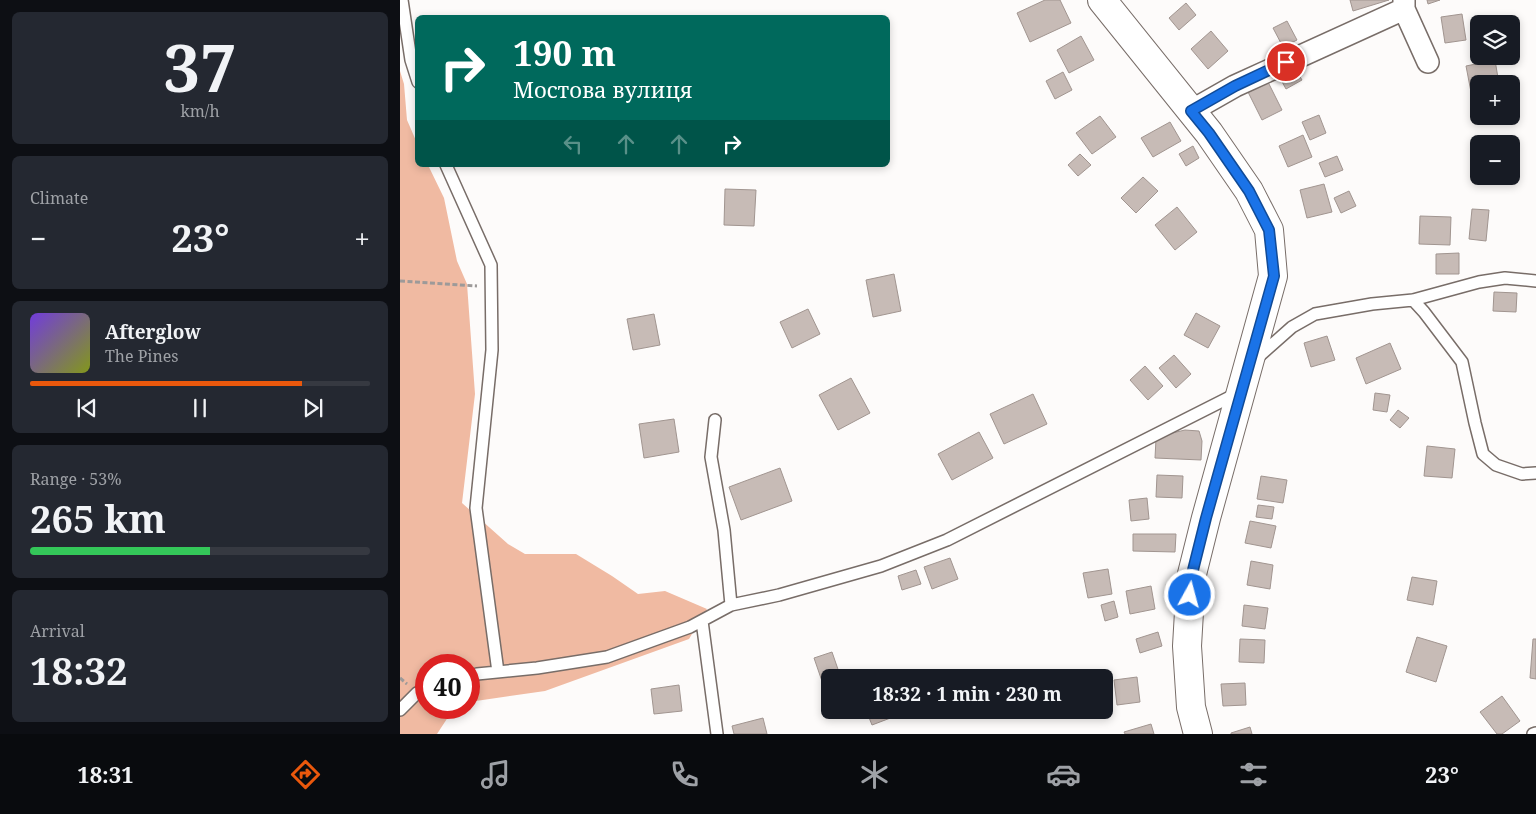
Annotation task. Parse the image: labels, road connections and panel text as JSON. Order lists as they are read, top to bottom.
{
  "page": {
    "tile": [
      ["37", "km/h"],
      "Climate",
      ["Range · 53%", "265 km"],
      ["Arrival", "18:32"]
    ],
    "map_buttons": ["+", "−"],
    "turn": ["190 m", "Мостова вулиця"],
    "heat": ["−", "23°", "+"],
    "song": ["Afterglow", "The Pines"],
    "limit": "40",
    "trip": "18:32 · 1 min · 230 m",
    "tabs": ["18:31", "23°"]
  }
}
